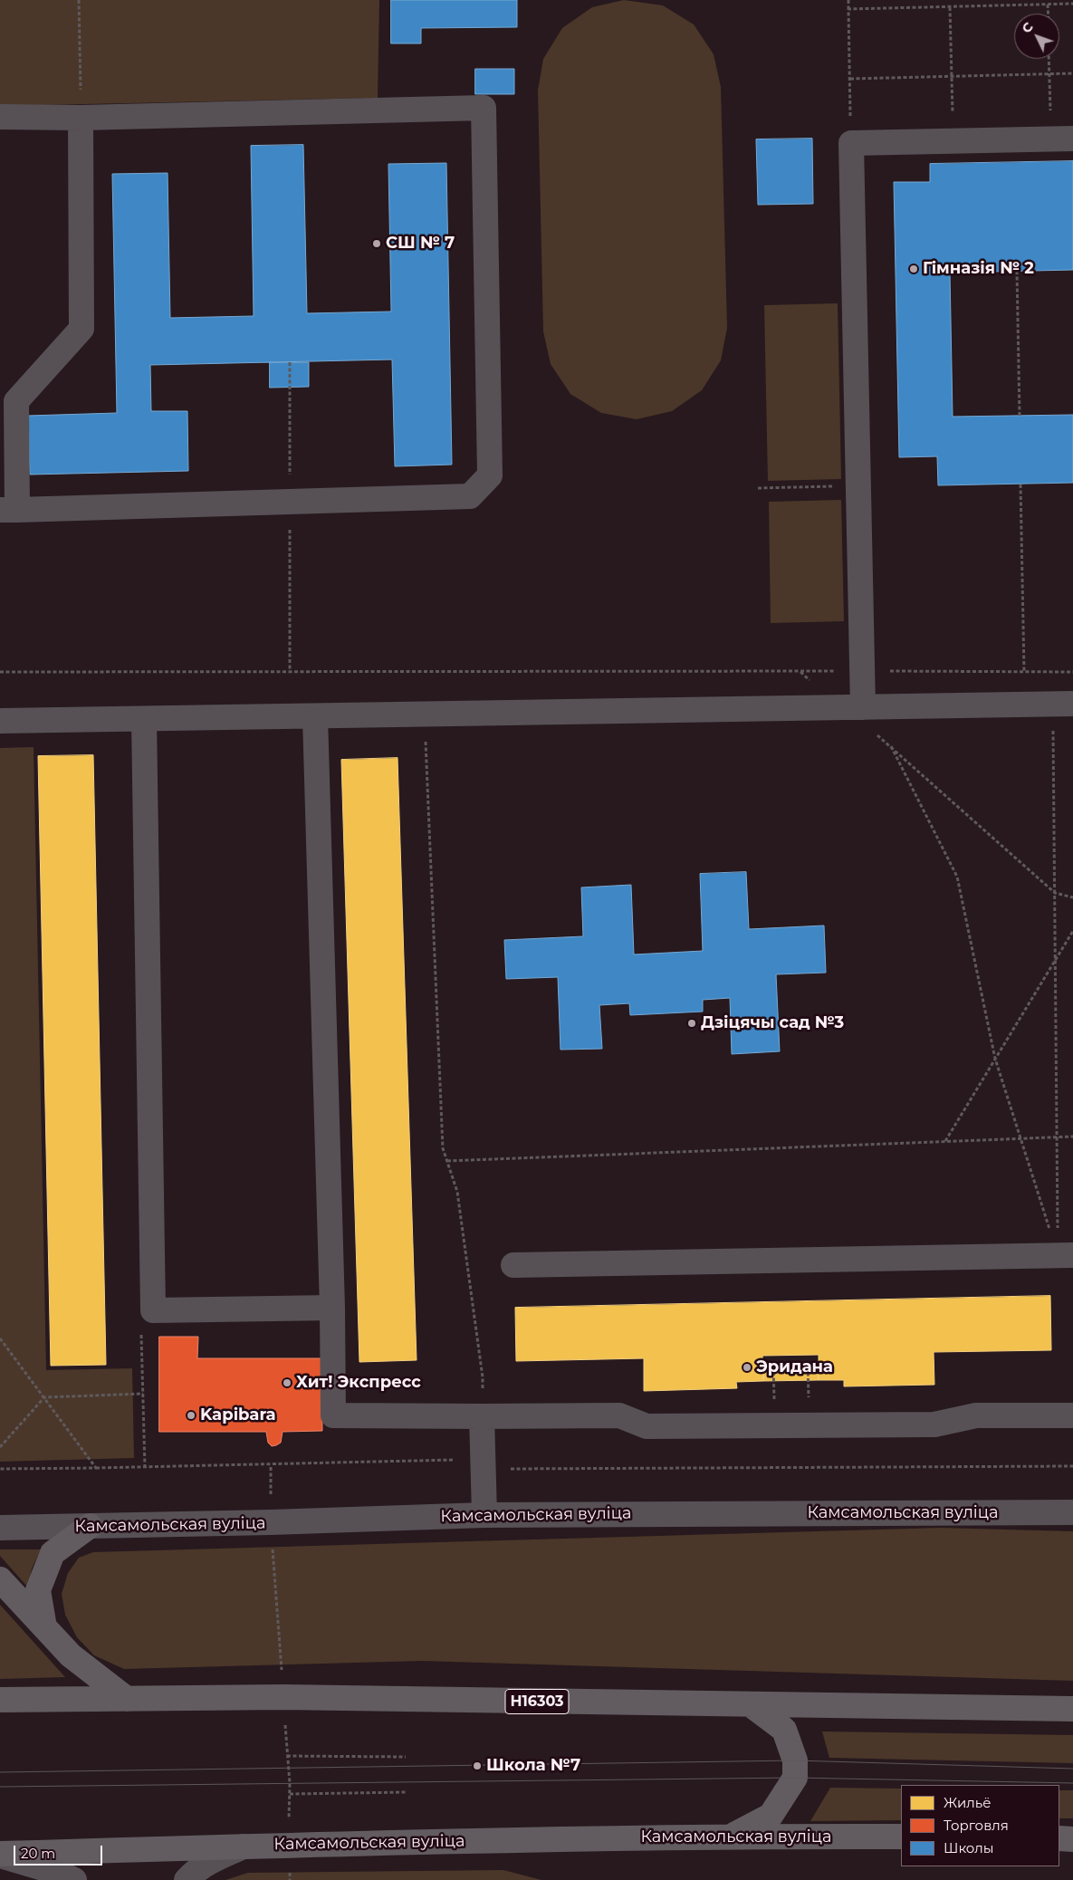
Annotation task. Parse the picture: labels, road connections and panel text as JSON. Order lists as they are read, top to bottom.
{
  "streets": {
    "main road": ["Камсамольская вуліца", "Н16303"]
  },
  "places": [
    "СШ № 7",
    "Гімназія № 2",
    "Дзіцячы сад №3",
    "Эридана",
    "Хит! Экспресс",
    "Kapibara",
    "Школа №7"
  ],
  "legend": ["Жильё", "Торговля", "Школы"],
  "scale_bar": "20 m",
  "north": "top left"
}
